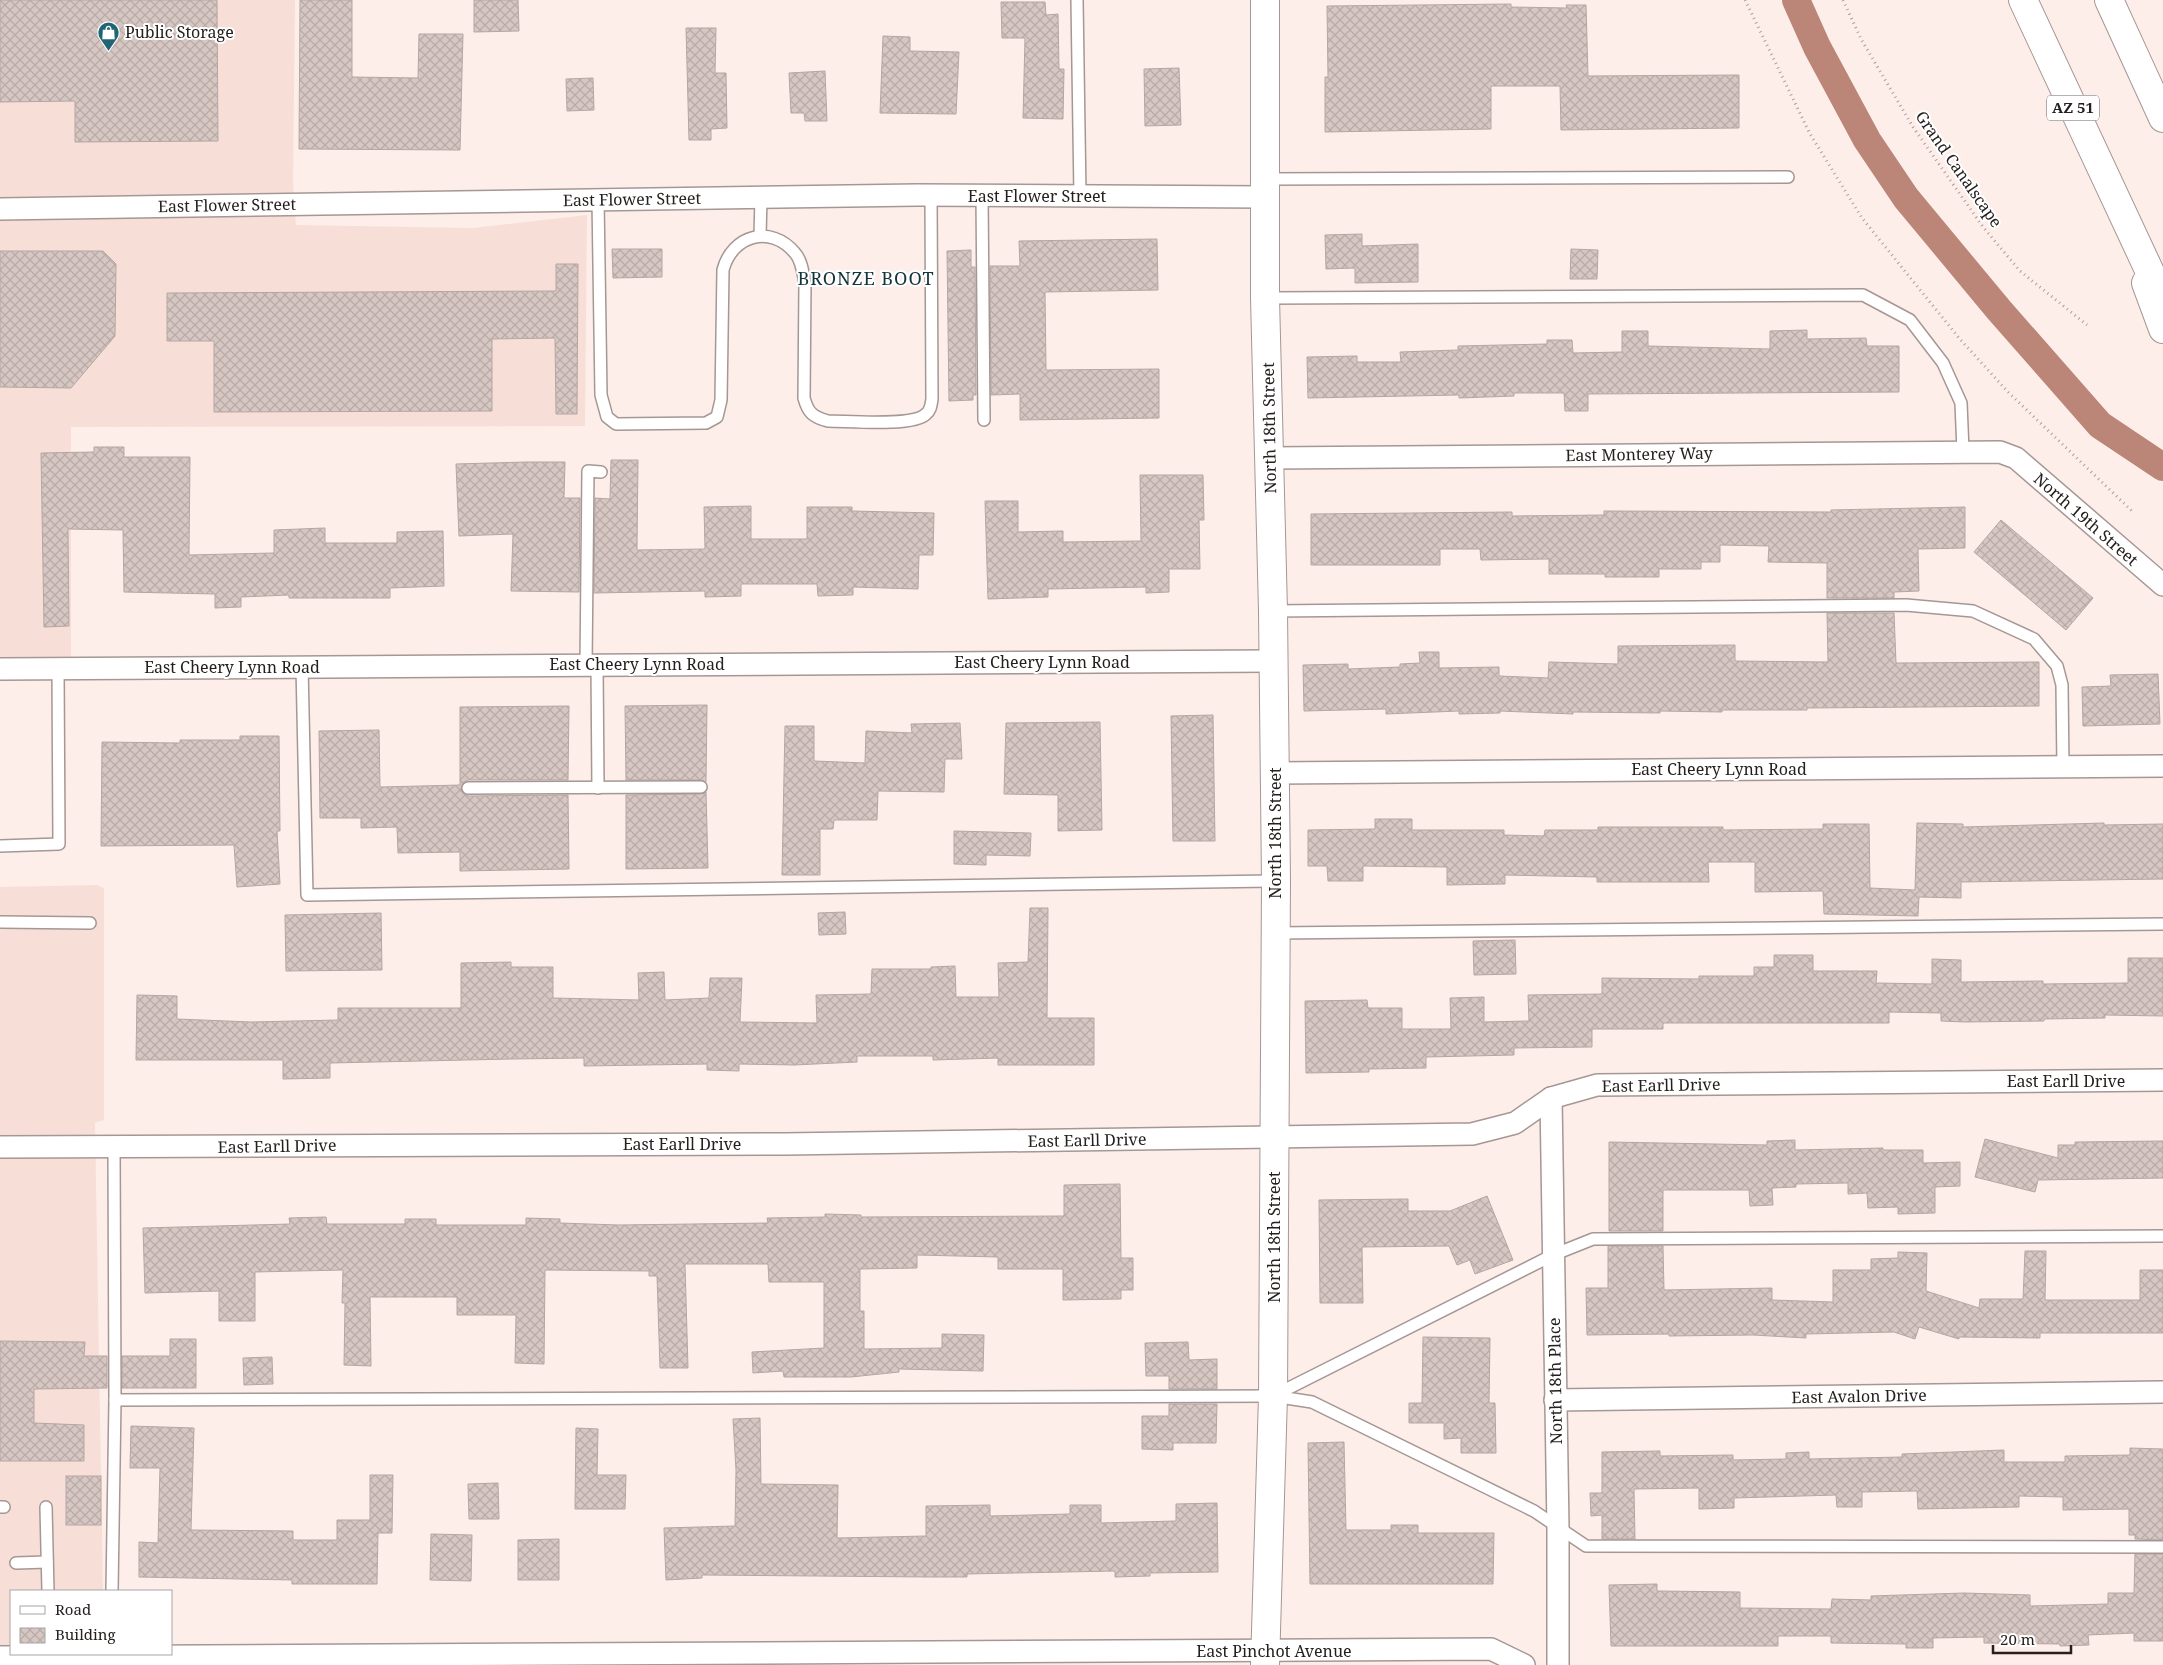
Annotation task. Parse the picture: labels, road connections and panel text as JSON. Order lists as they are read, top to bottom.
{
  "streets": {
    "main road": ["AZ 51", "North 18th Street"],
    "street": [
      "East Flower Street",
      "East Monterey Way",
      "North 19th Street",
      "East Cheery Lynn Road",
      "East Earll Drive",
      "North 18th Place",
      "East Avalon Drive",
      "East Pinchot Avenue"
    ],
    "path": ["Grand Canalscape"]
  },
  "crossings": [
    ["East Flower Street", "North 18th Street"],
    ["North 18th Street", "East Monterey Way"],
    ["North 18th Street", "East Cheery Lynn Road"],
    ["North 18th Street", "East Earll Drive"],
    ["North 18th Street", "East Pinchot Avenue"],
    ["East Monterey Way", "North 19th Street"],
    ["East Earll Drive", "North 18th Place"],
    ["North 18th Place", "East Avalon Drive"]
  ],
  "districts": ["BRONZE BOOT"],
  "places": {
    "shop": ["Public Storage"]
  },
  "legend": ["Road", "Building"],
  "scale_bar": "20 m"
}
